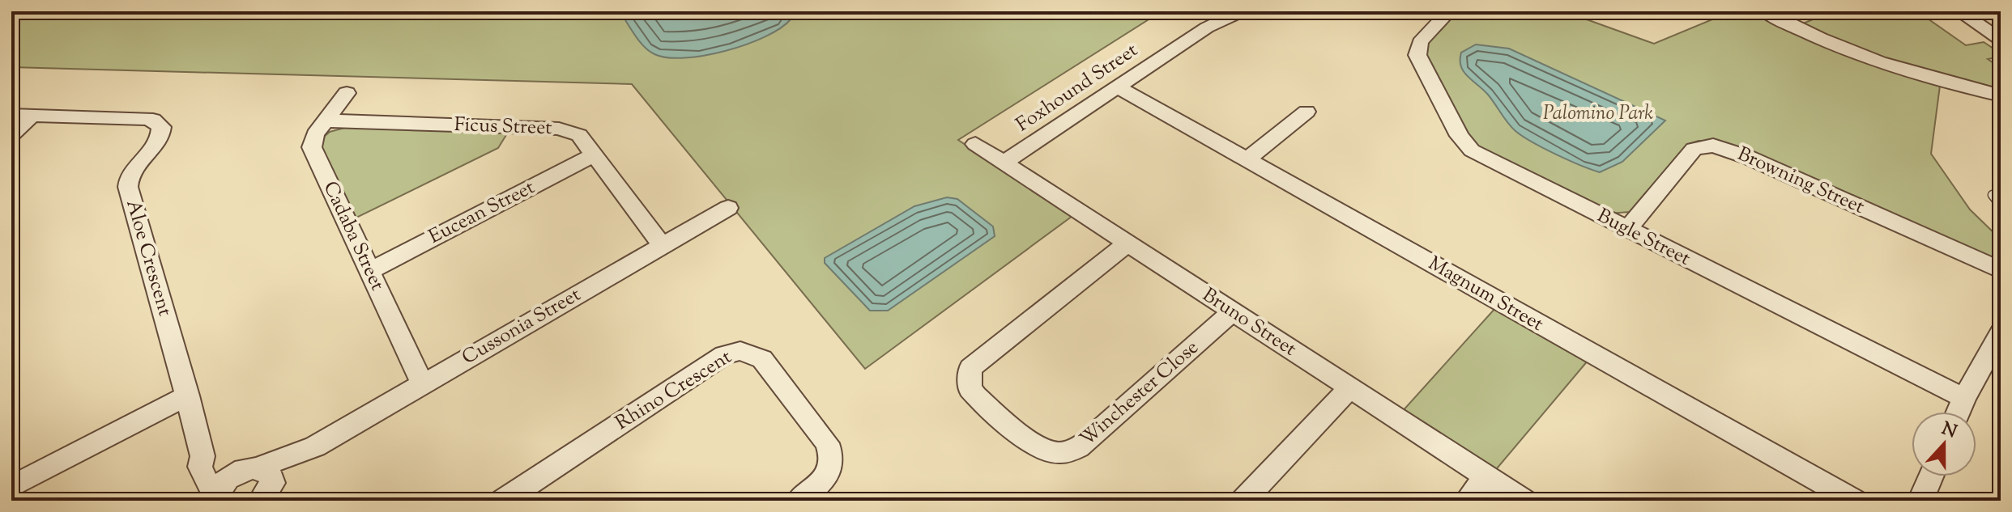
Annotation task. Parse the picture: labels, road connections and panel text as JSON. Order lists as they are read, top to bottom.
{
  "streets": {
    "street": [
      "Foxhound Street",
      "Ficus Street",
      "Browning Street",
      "Eucean Street",
      "Cadaba Street",
      "Bugle Street",
      "Aloe Crescent",
      "Magnum Street",
      "Bruno Street",
      "Cussonia Street",
      "Rhino Crescent",
      "Winchester Close"
    ]
  },
  "crossings": [
    ["Foxhound Street", "Magnum Street"],
    ["Foxhound Street", "Bruno Street"],
    ["Ficus Street", "Eucean Street"],
    ["Ficus Street", "Cadaba Street"],
    ["Ficus Street", "Cussonia Street"],
    ["Browning Street", "Bugle Street"],
    ["Eucean Street", "Cadaba Street"],
    ["Cadaba Street", "Cussonia Street"],
    ["Aloe Crescent", "Cussonia Street"],
    ["Bruno Street", "Winchester Close"]
  ],
  "parks": ["Palomino Park"],
  "north": "top"
}
